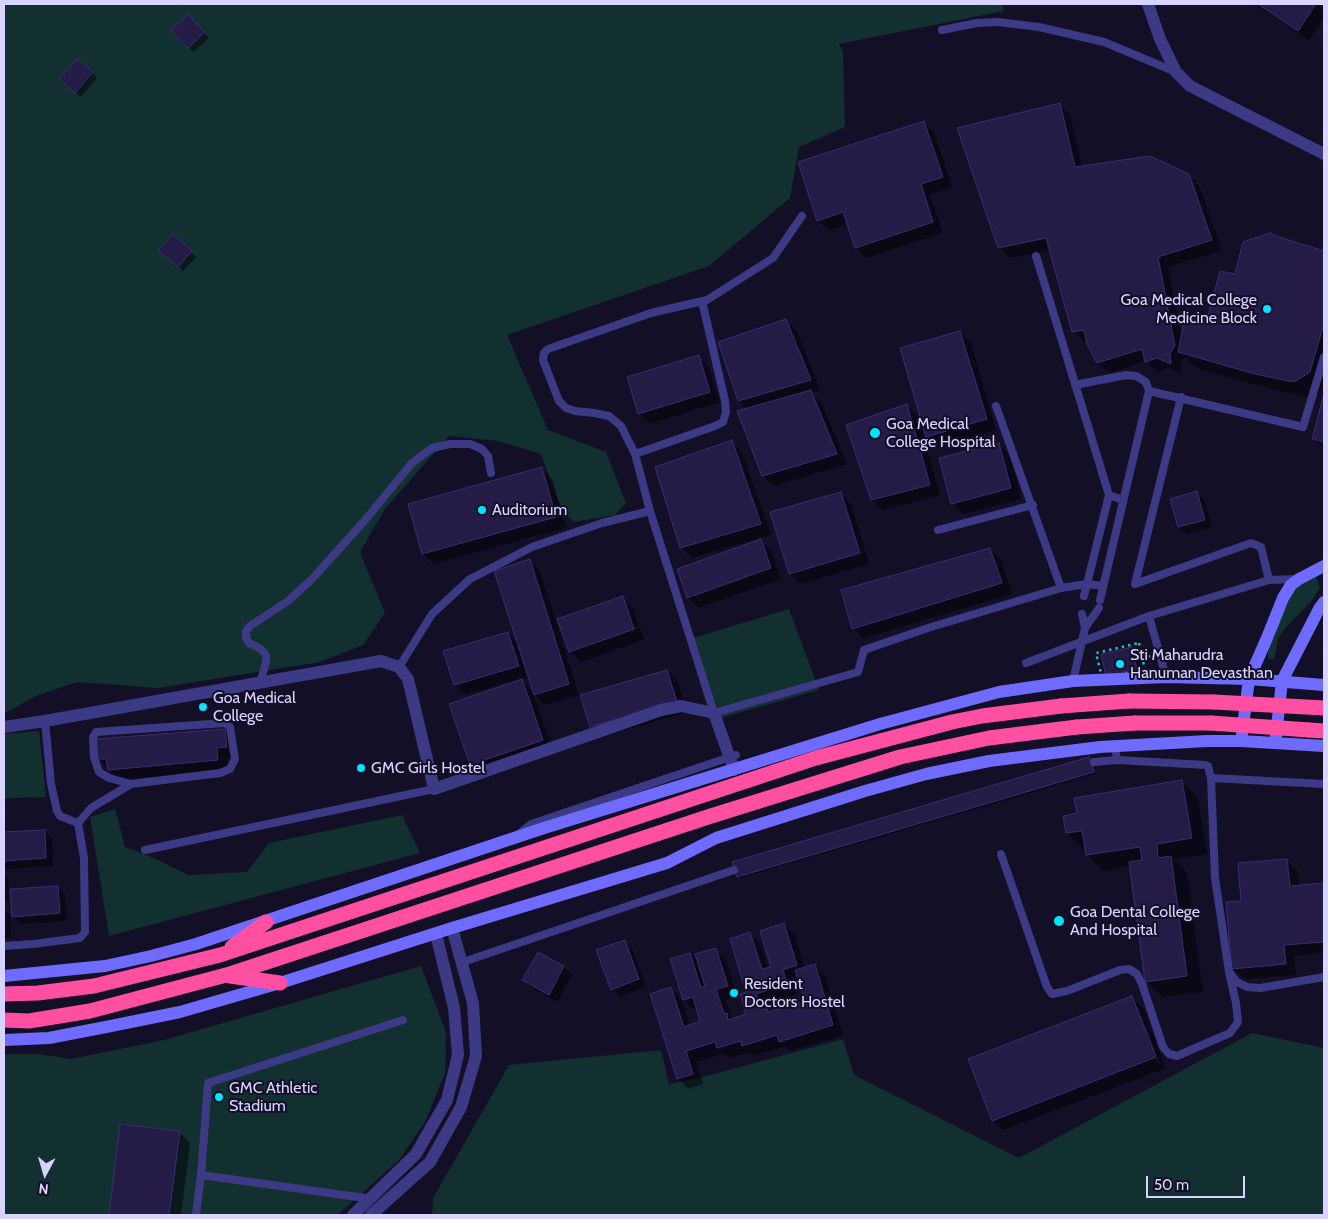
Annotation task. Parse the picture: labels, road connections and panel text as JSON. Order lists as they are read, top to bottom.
{
  "places": [
    "Goa Medical College Medicine Block",
    "Goa Medical College Hospital",
    "Auditorium",
    "Sti Maharudra Hanuman Devasthan",
    "Goa Medical College",
    "GMC Girls Hostel",
    "Goa Dental College And Hospital",
    "Resident Doctors Hostel",
    "GMC Athletic Stadium"
  ],
  "scale_bar": "50 m",
  "north": "bottom"
}
